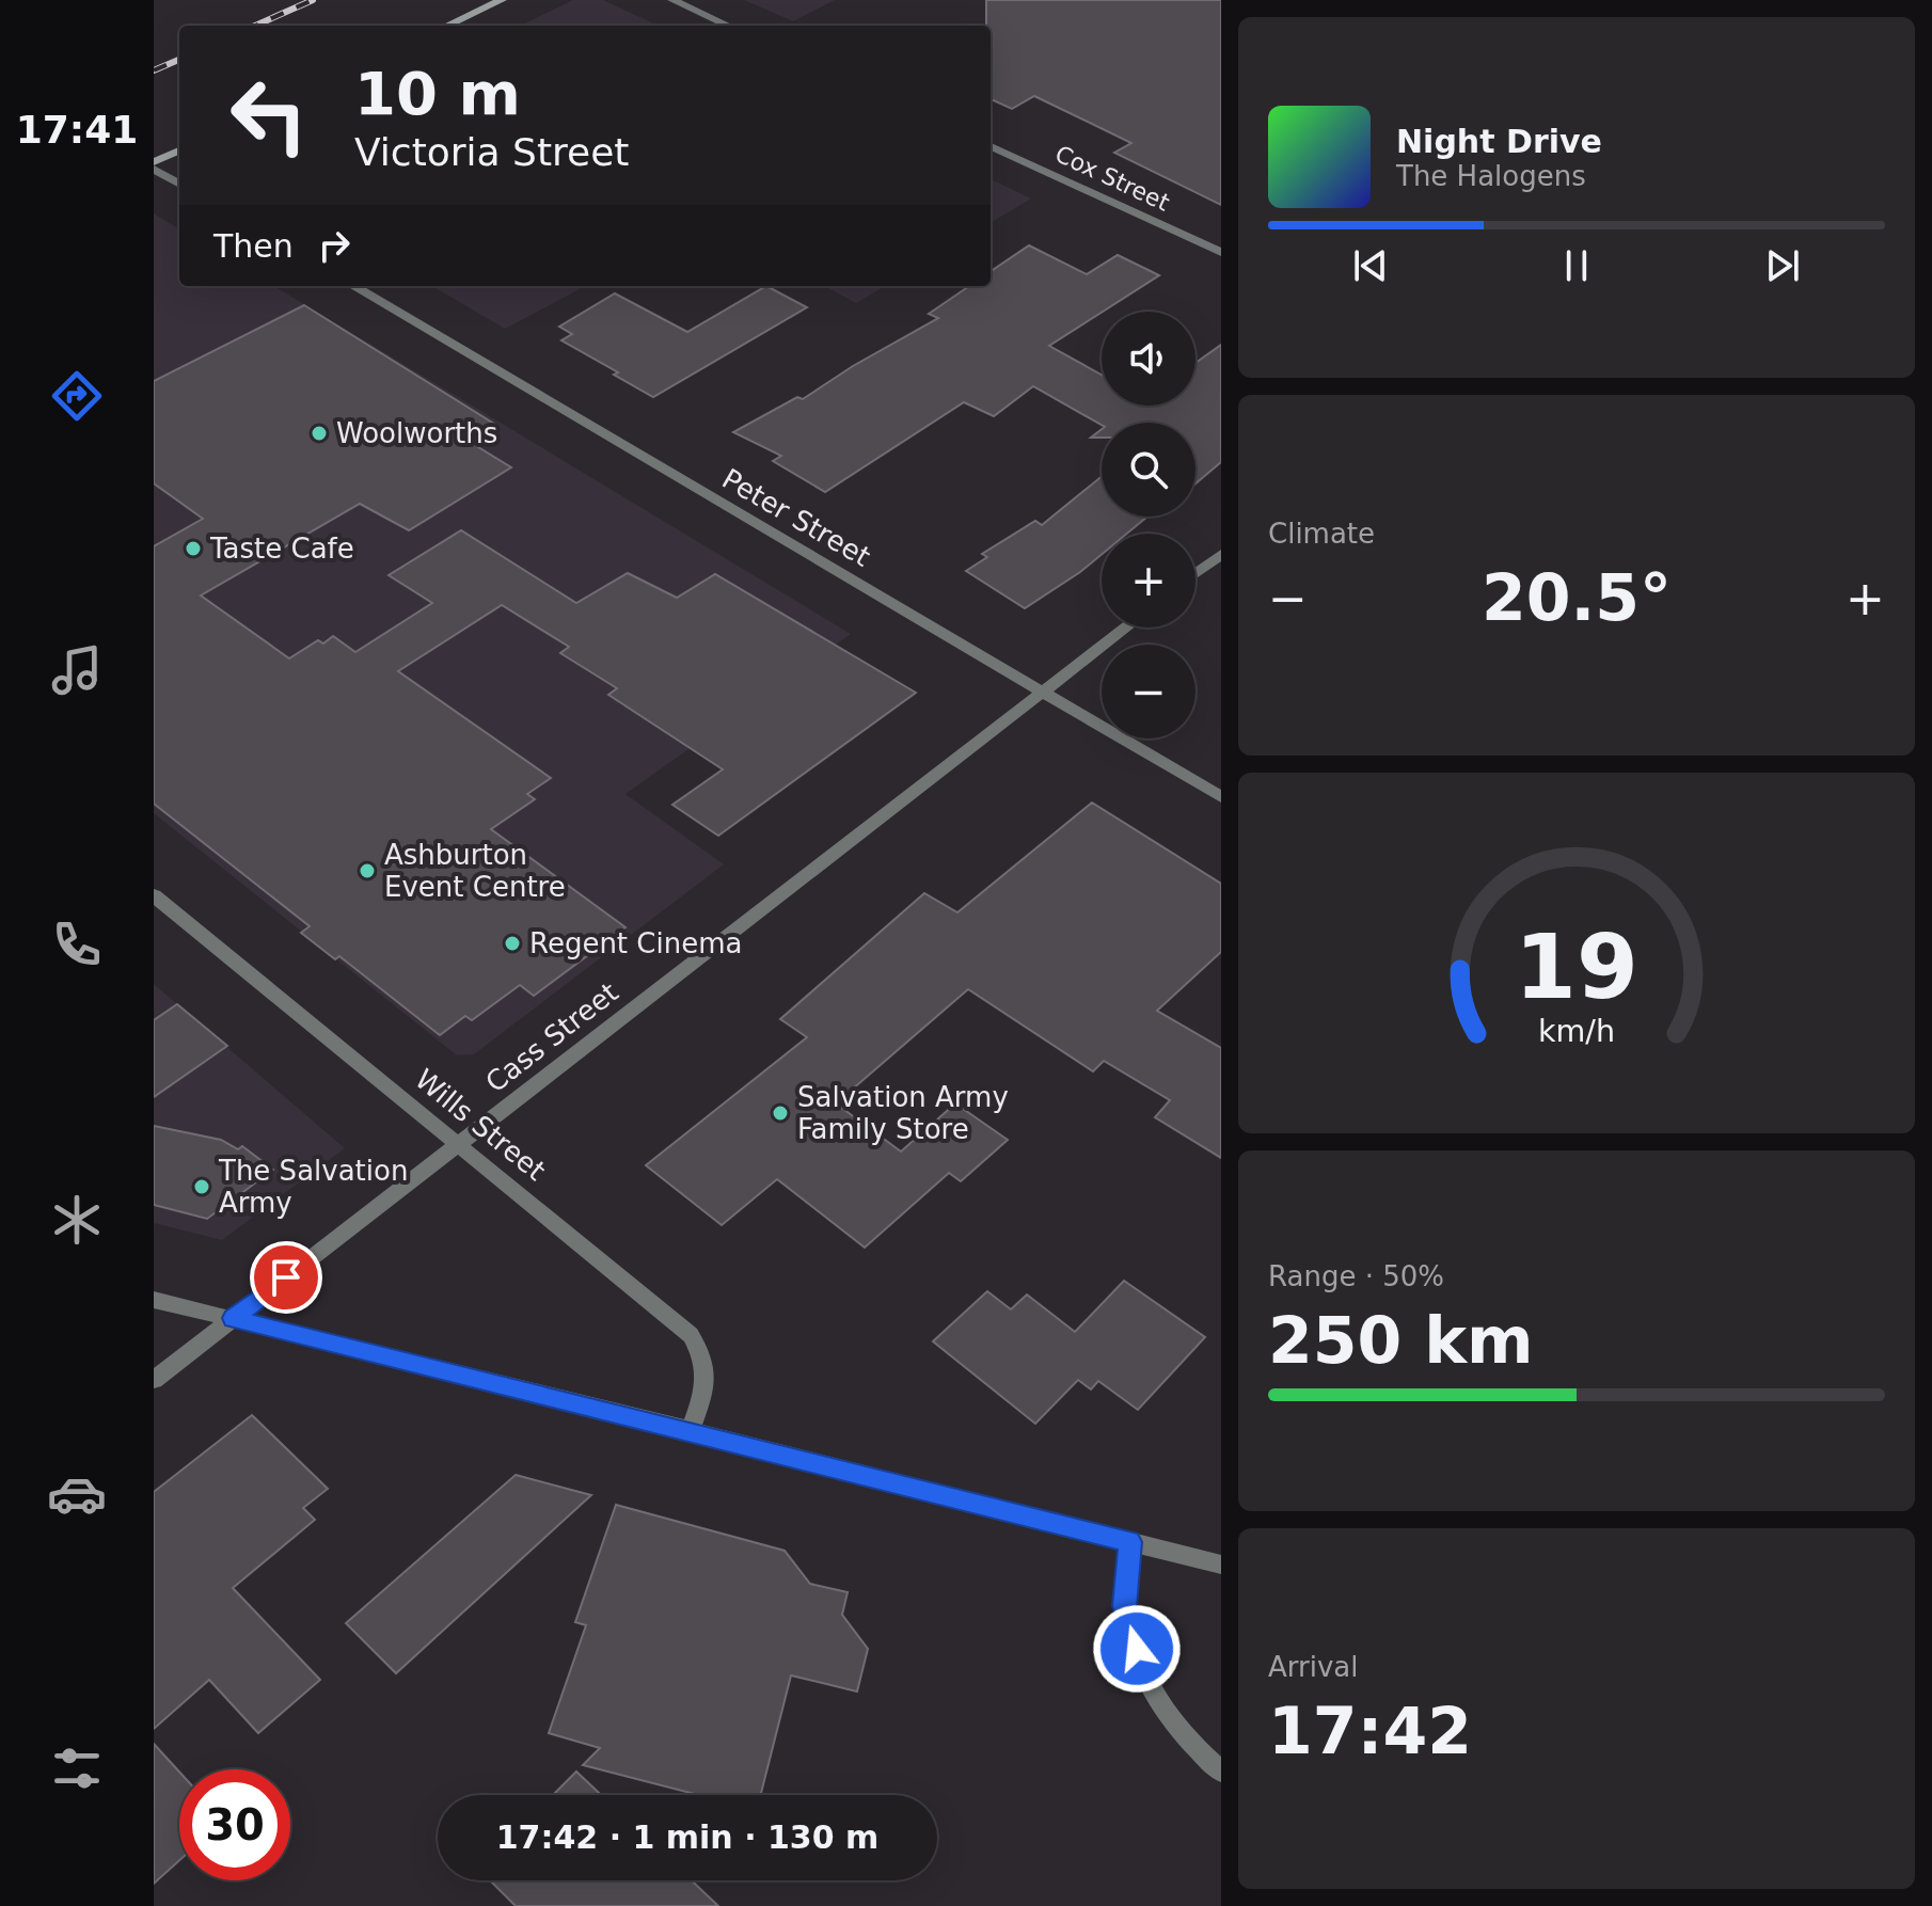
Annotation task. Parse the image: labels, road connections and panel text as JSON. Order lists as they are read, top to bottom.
{
  "streets": {
    "street": [
      "Cox Street",
      "Peter Street",
      "Cass Street",
      "Wills Street"
    ]
  },
  "crossings": [
    ["Peter Street", "Cass Street"],
    ["Cass Street", "Wills Street"]
  ],
  "places": [
    "Woolworths",
    "Taste Cafe",
    "Ashburton Event Centre",
    "Regent Cinema",
    "Salvation Army Family Store",
    "The Salvation Army"
  ],
  "page": {
    "tabs": "17:41",
    "turn": ["10 m", "Victoria Street"],
    "song": ["Night Drive", "The Halogens"],
    "then": "Then",
    "map_buttons": ["+", "−"],
    "tile": [
      "Climate",
      ["Range · 50%", "250 km"],
      ["Arrival", "17:42"]
    ],
    "heat": ["−", "20.5°", "+"],
    "limit": "30",
    "trip": "17:42 · 1 min · 130 m",
    "gauge": ["19", "km/h"]
  }
}
